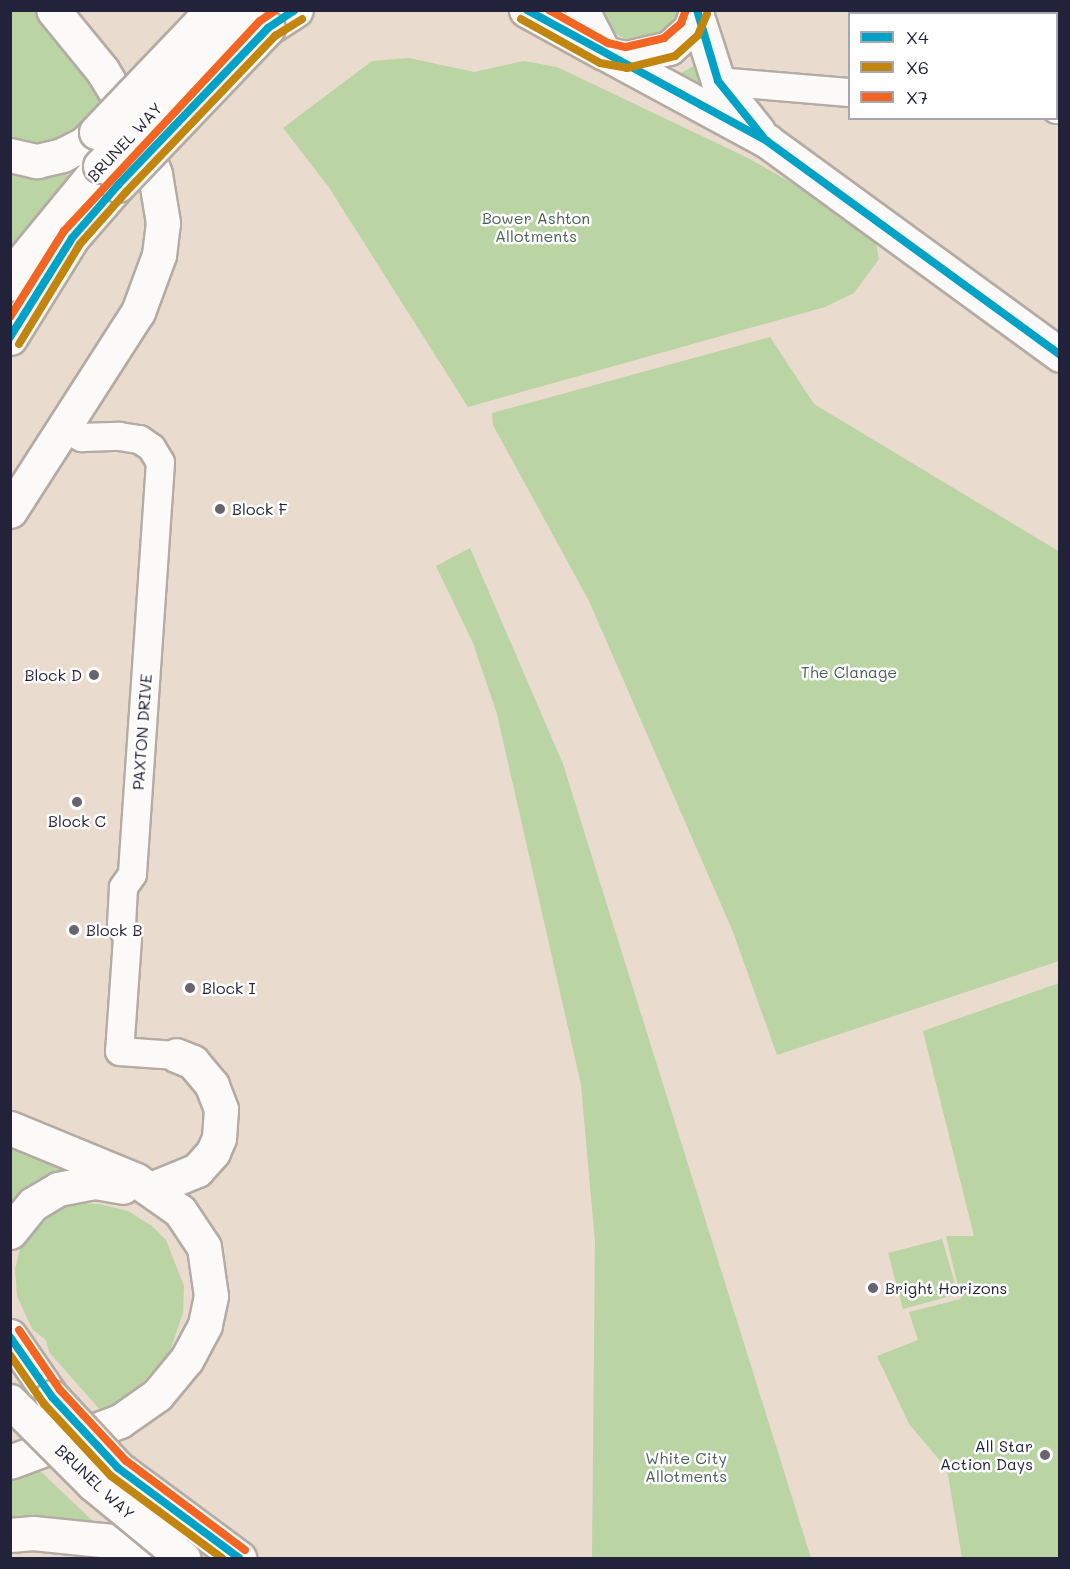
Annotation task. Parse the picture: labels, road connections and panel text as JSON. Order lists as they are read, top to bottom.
{
  "streets": {
    "main road": ["BRUNEL WAY"],
    "street": ["PAXTON DRIVE"]
  },
  "parks": ["Bower Ashton Allotments", "The Clanage", "White City Allotments"],
  "places": [
    "Block F",
    "Block D",
    "Block C",
    "Block B",
    "Block I",
    "Bright Horizons",
    "All Star Action Days"
  ],
  "lines": ["transit line X4", "transit line X7", "transit line X6"],
  "legend": ["X4", "X6", "X7"]
}
